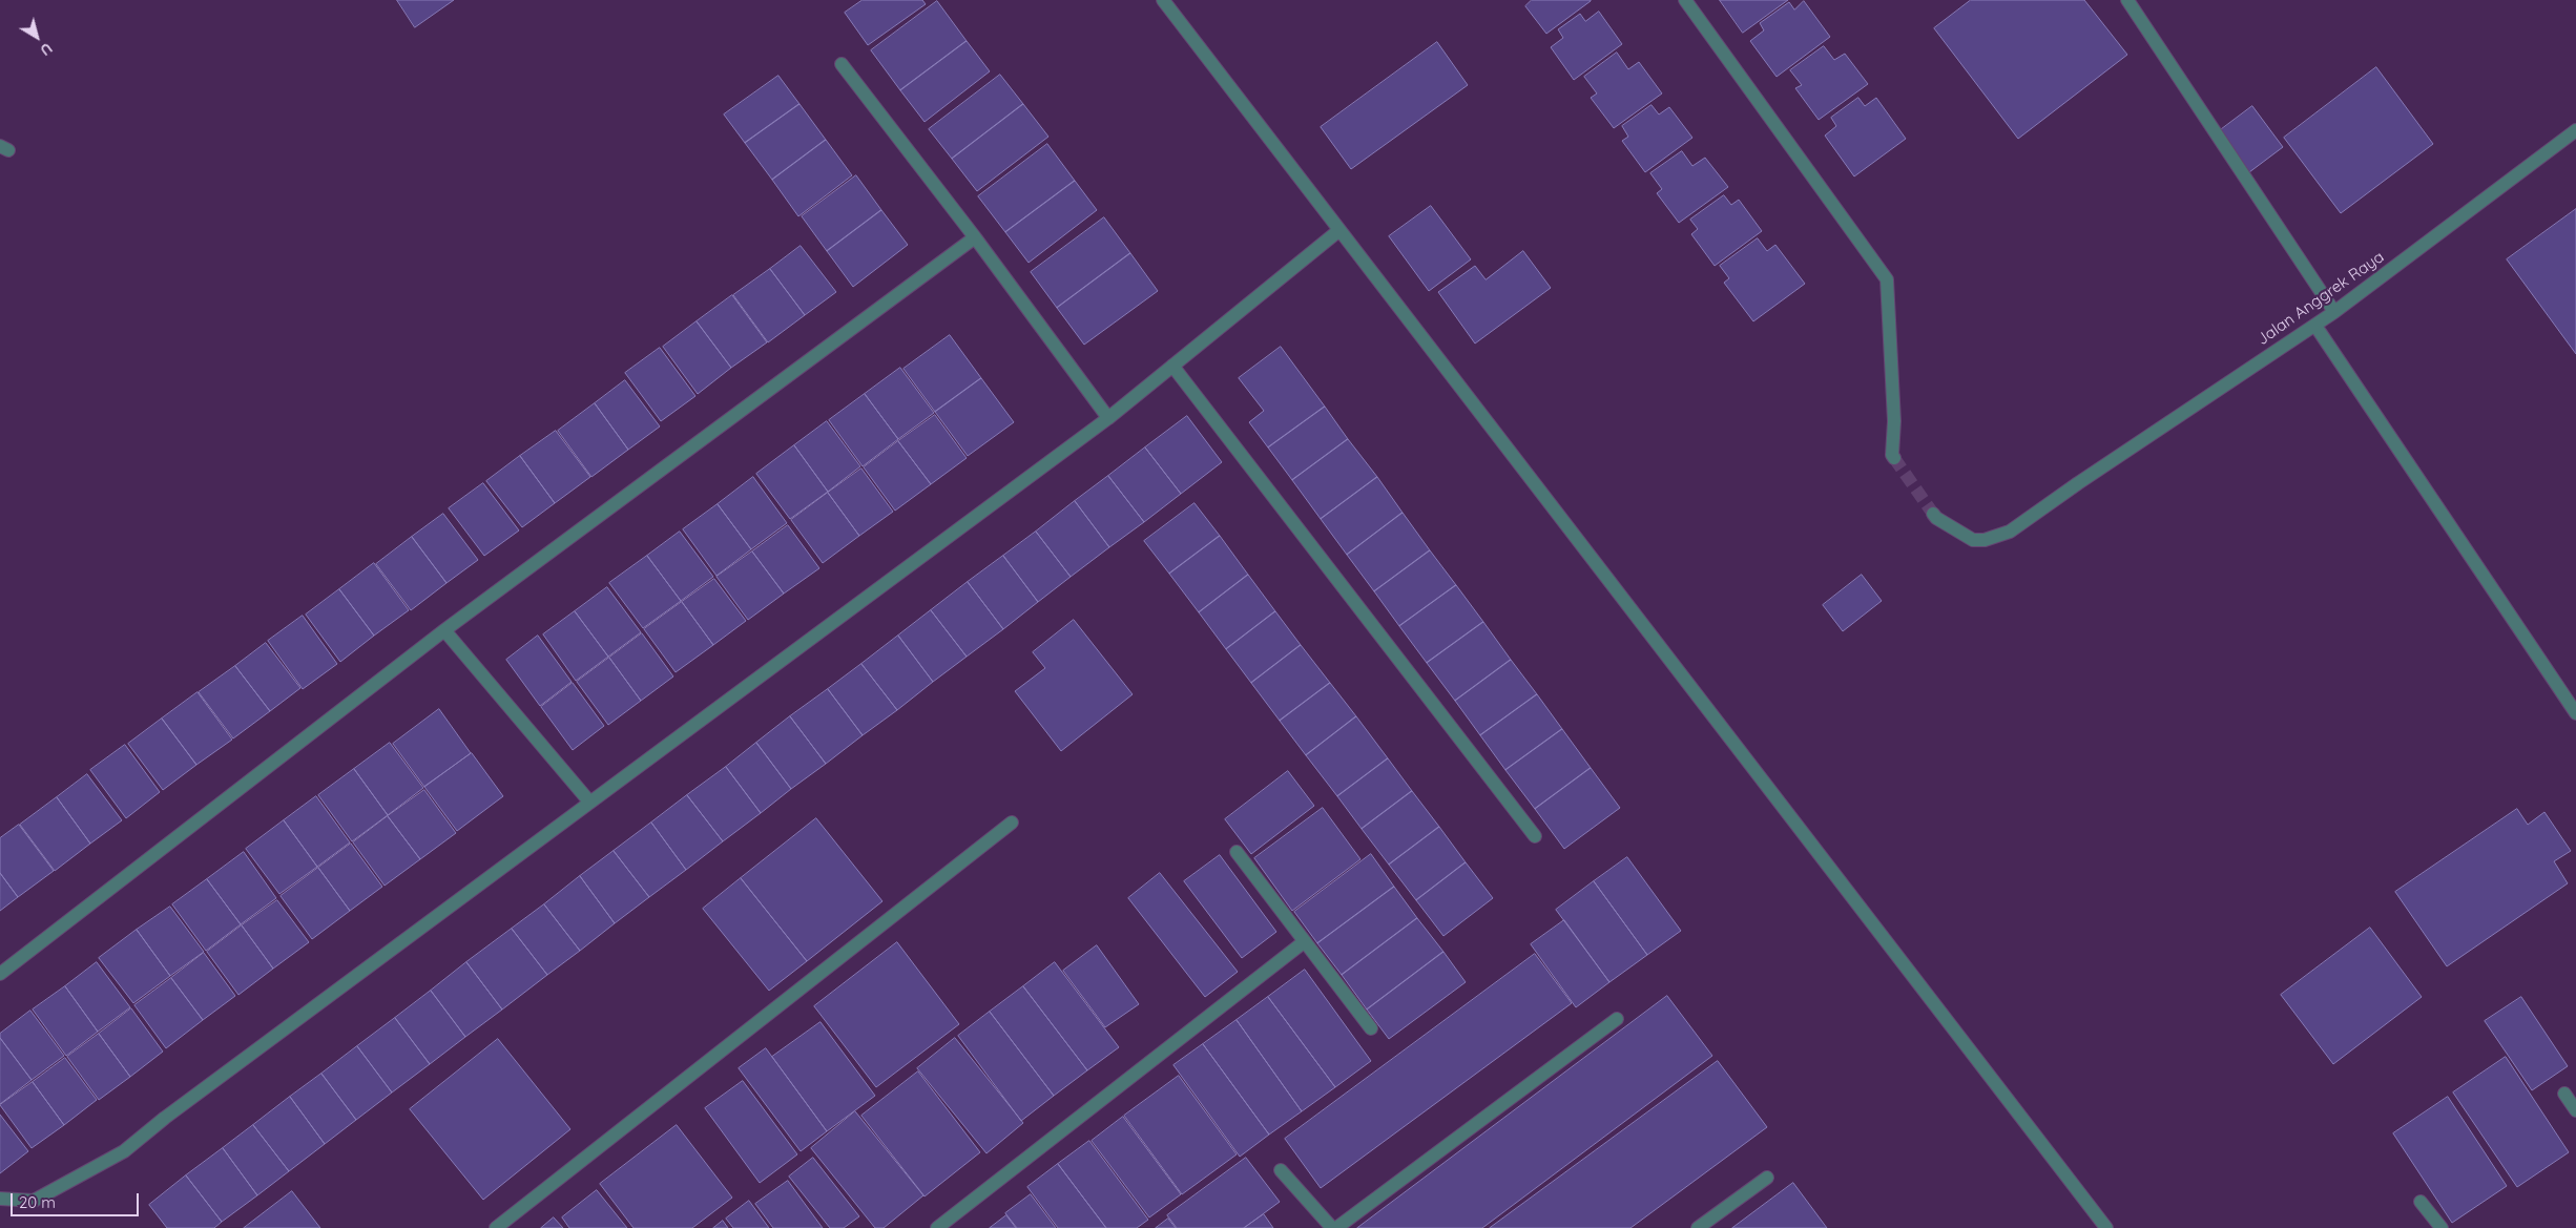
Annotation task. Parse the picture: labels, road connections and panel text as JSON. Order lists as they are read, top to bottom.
{
  "streets": {
    "street": ["Jalan Anggrek Raya"]
  },
  "scale_bar": "20 m",
  "north": "bottom right"
}
